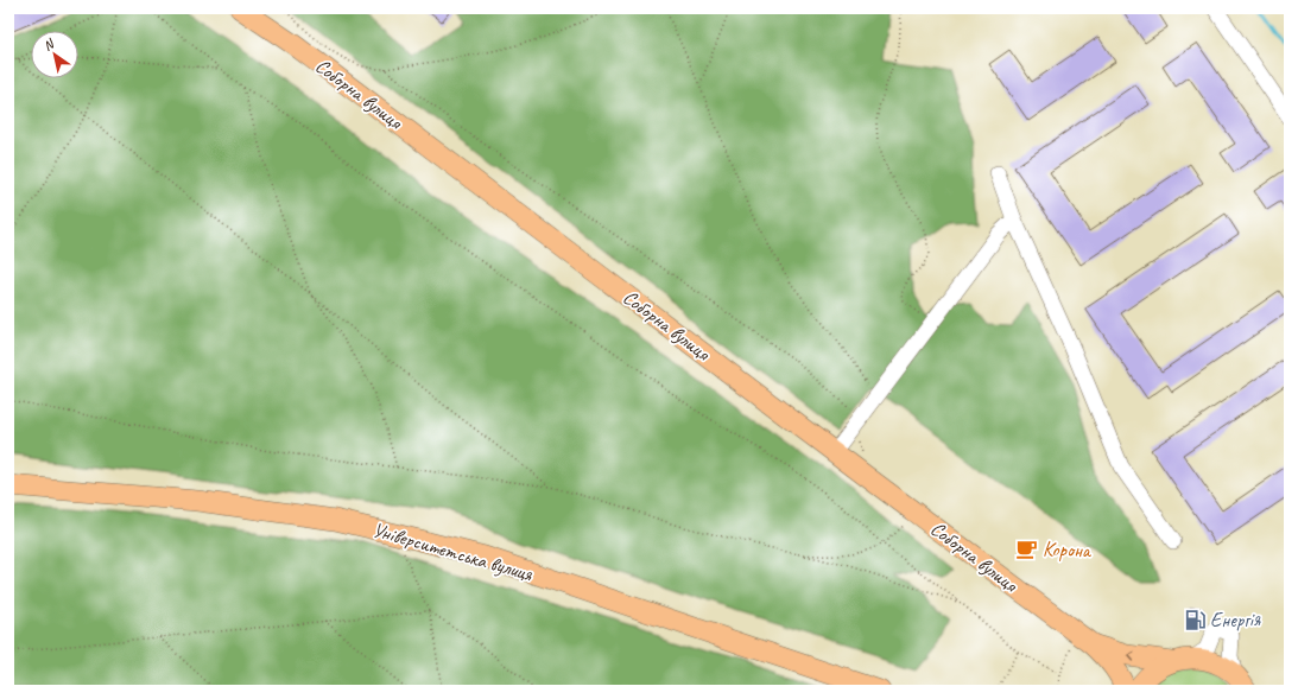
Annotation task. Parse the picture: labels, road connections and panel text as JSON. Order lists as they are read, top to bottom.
{
  "streets": {
    "main road": ["Соборна вулиця", "Університетська вулиця"]
  },
  "places": {
    "cafe": ["Корона"],
    "fuel station": ["Енергія"]
  },
  "north": "top left"
}
